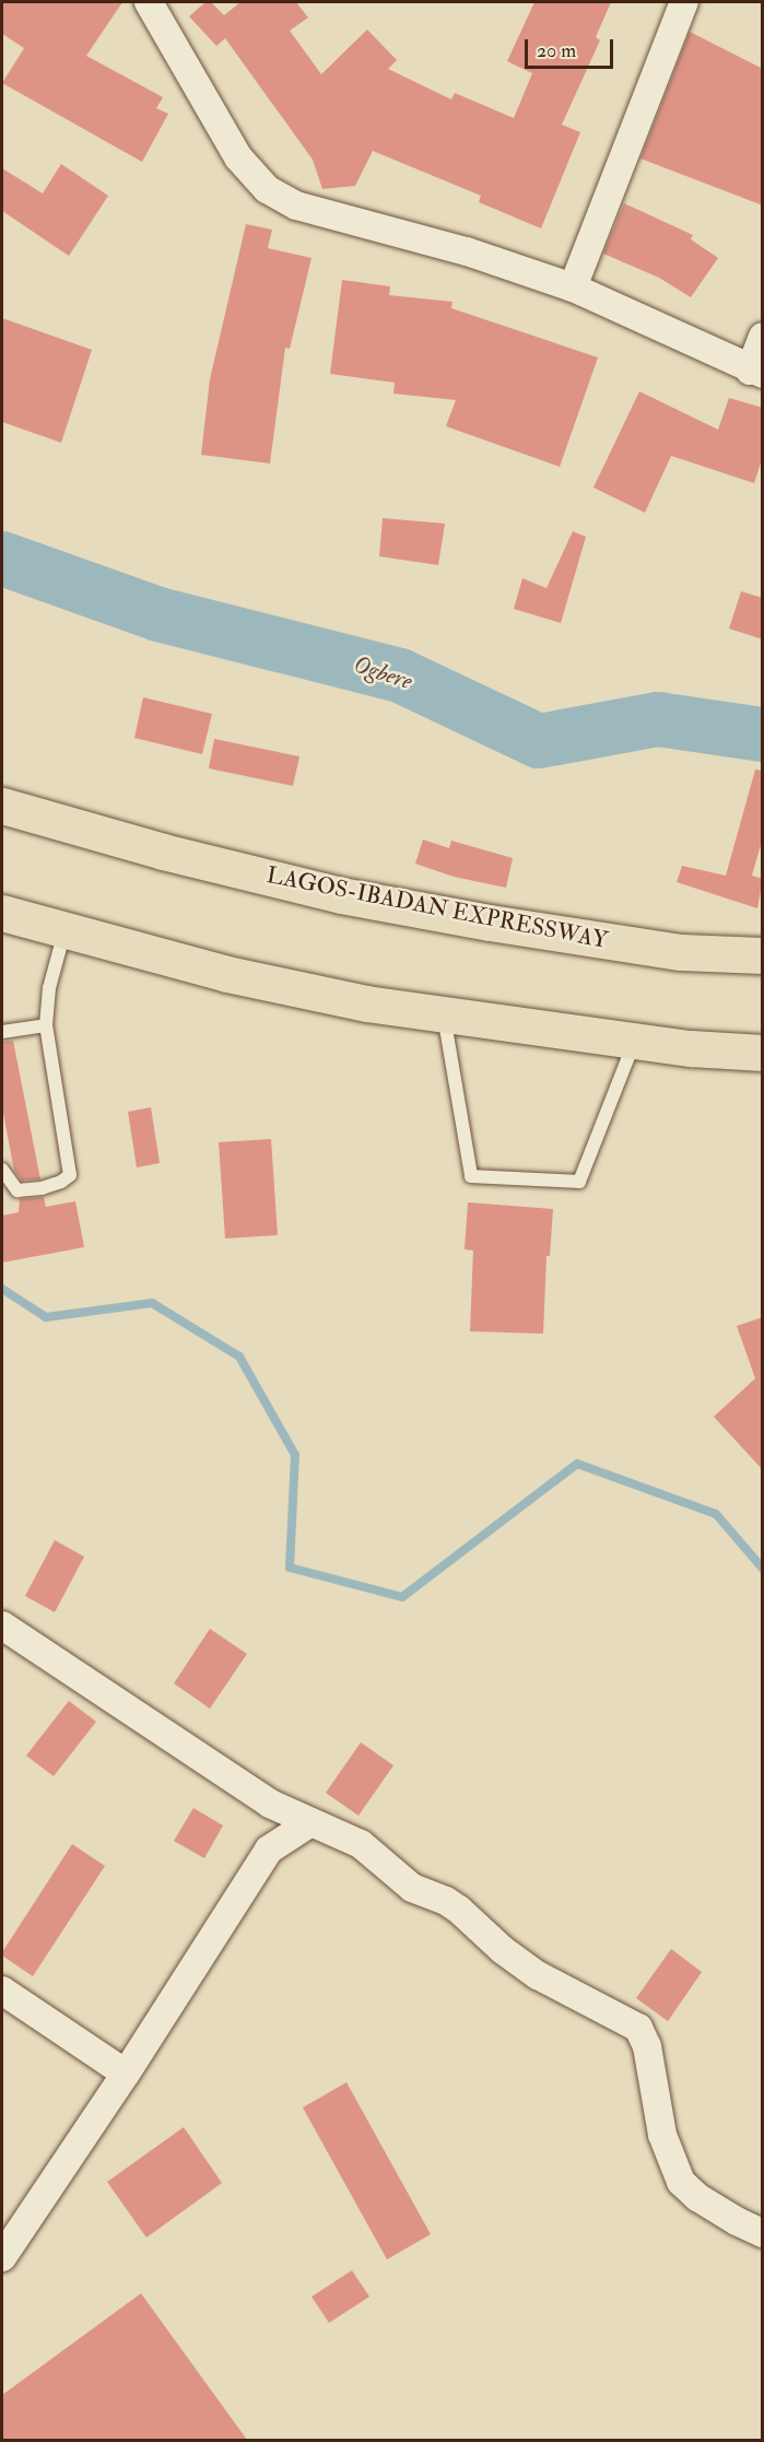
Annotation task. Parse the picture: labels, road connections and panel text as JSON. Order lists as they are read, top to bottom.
{
  "streets": {
    "highway": ["LAGOS-IBADAN EXPRESSWAY"]
  },
  "water": ["Ogbere"],
  "scale_bar": "20 m"
}
